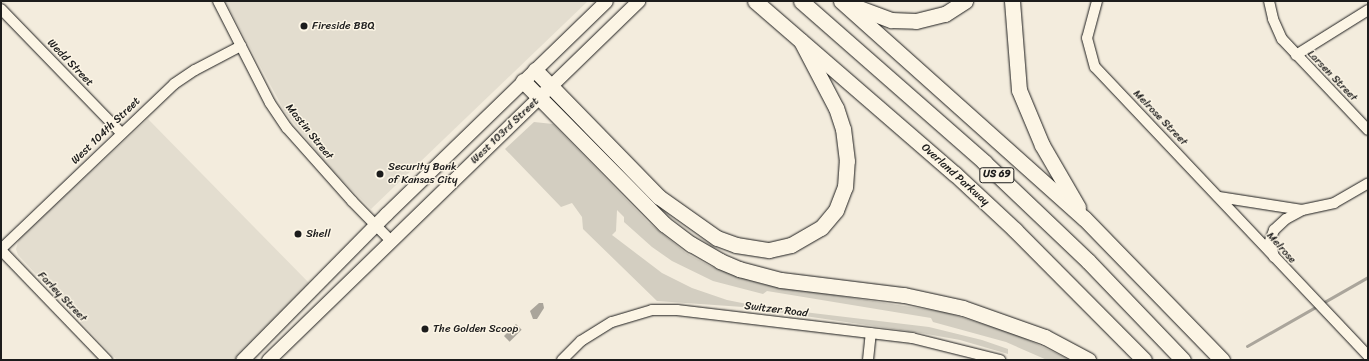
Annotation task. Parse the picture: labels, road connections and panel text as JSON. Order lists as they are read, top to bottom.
{
  "streets": {
    "highway": ["Overland Parkway", "US 69"],
    "main road": ["West 103rd Street"],
    "street": [
      "Wedd Street",
      "Larsen Street",
      "Melrose Street",
      "West 104th Street",
      "Mastin Street",
      "Melrose",
      "Farley Street",
      "Switzer Road"
    ]
  },
  "crossings": [
    ["Wedd Street", "West 104th Street"],
    ["Melrose Street", "Melrose"],
    ["West 104th Street", "Mastin Street"],
    ["West 104th Street", "Farley Street"],
    ["West 103rd Street", "Mastin Street"]
  ],
  "places": [
    "Fireside BBQ",
    "Security Bank of Kansas City",
    "Shell",
    "The Golden Scoop"
  ]
}
